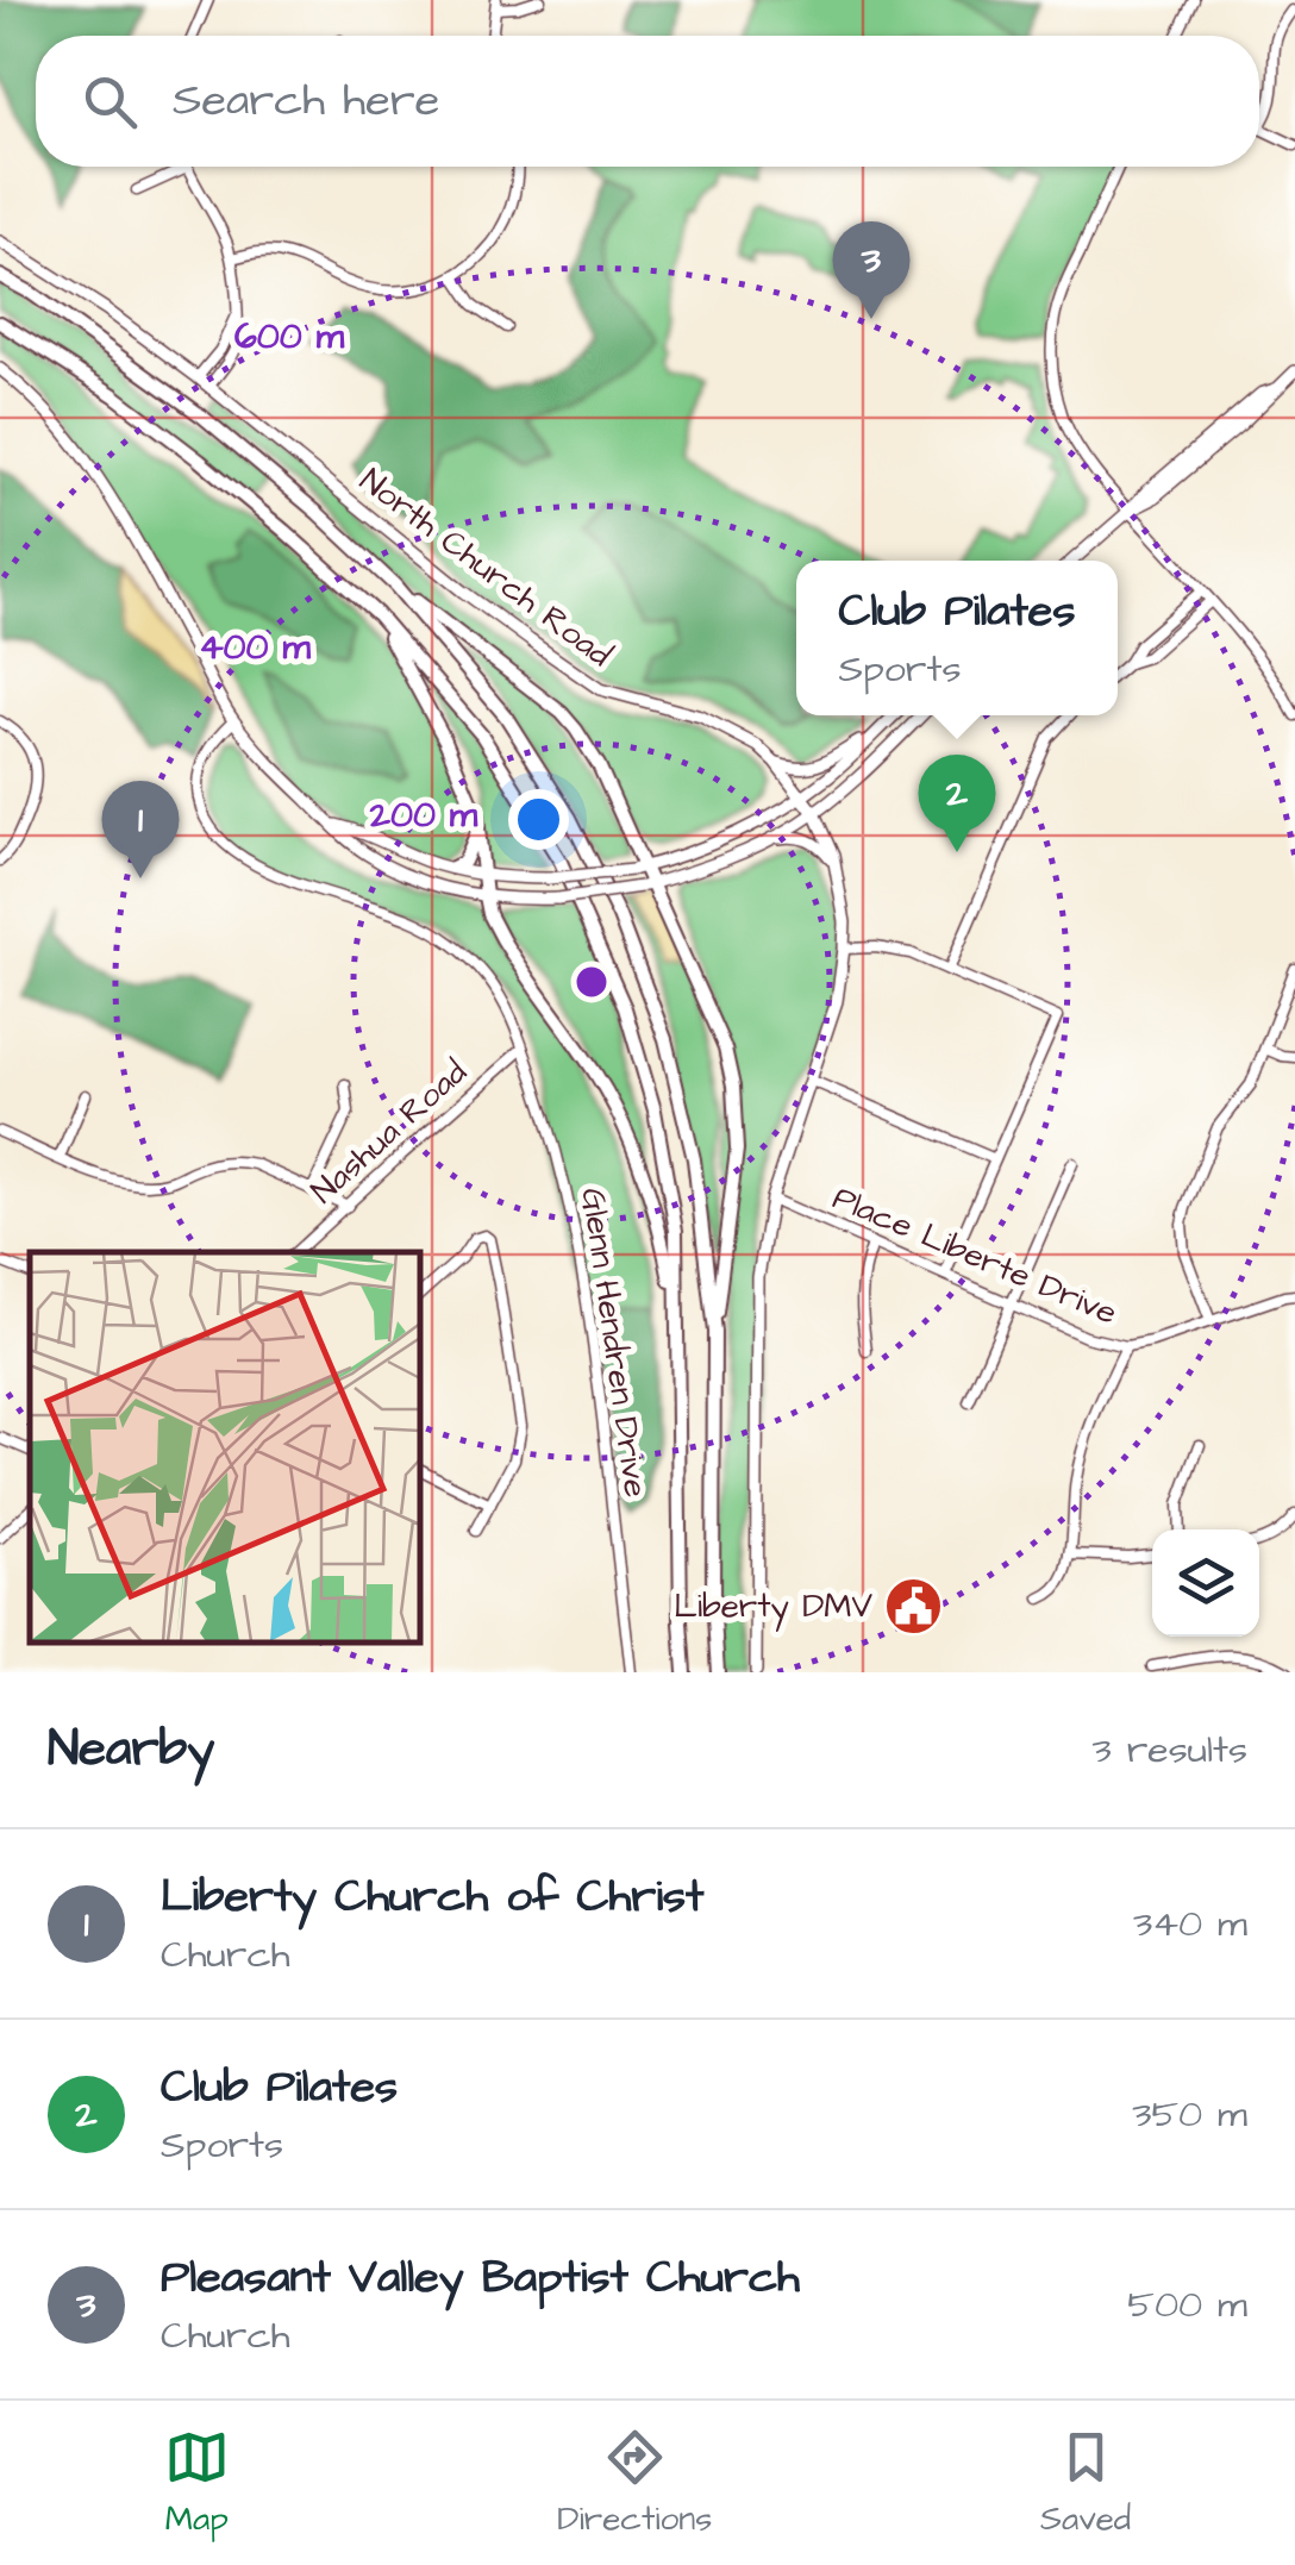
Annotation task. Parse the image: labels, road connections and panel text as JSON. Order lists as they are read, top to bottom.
{
  "streets": {
    "main road": ["North Church Road"],
    "street": ["Nashua Road", "Place Liberte Drive", "Glenn Hendren Drive"]
  },
  "crossings": [
    ["North Church Road", "Place Liberte Drive"],
    ["Nashua Road", "Glenn Hendren Drive"]
  ],
  "places": {
    "public building": ["Liberty DMV"]
  },
  "page": {
    "search": "Search here",
    "pins": ["3", "2", "1"],
    "popup": ["Club Pilates", "Sports"],
    "heading": ["Nearby", "3 results"],
    "list": [
      {
        "mark": "1",
        "name": "Liberty Church of Christ",
        "note": "Church",
        "value": "340 m"
      },
      {
        "mark": "2",
        "name": "Club Pilates",
        "note": "Sports",
        "value": "350 m"
      },
      {
        "mark": "3",
        "name": "Pleasant Valley Baptist Church",
        "note": "Church",
        "value": "500 m"
      }
    ],
    "nav": ["Map", "Directions", "Saved"]
  },
  "rings": ["600 m", "400 m", "200 m"]
}
